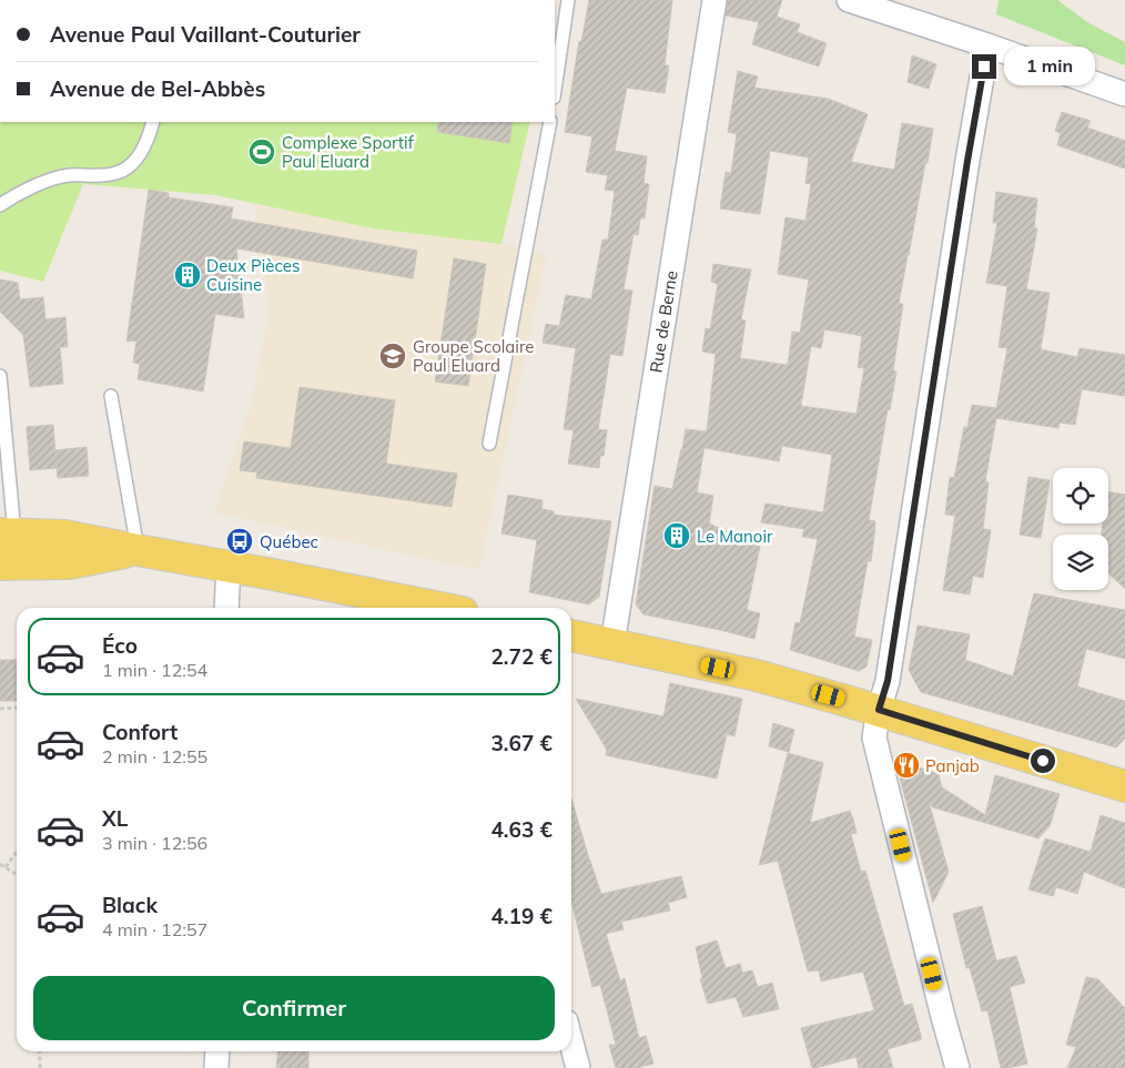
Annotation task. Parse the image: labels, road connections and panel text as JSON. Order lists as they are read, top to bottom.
{
  "streets": {
    "street": ["Rue de Berne"]
  },
  "places": {
    "sports": ["Complexe Sportif Paul Eluard"],
    "building": ["Deux Pièces Cuisine", "Le Manoir"],
    "school or university": ["Groupe Scolaire Paul Eluard"],
    "bus stop": ["Québec"],
    "restaurant": ["Panjab"]
  },
  "page": {
    "banner": ["Avenue Paul Vaillant-Couturier", "Avenue de Bel-Abbès"],
    "bubble": "1 min",
    "list": [
      {
        "name": "Éco",
        "note": "1 min · 12:54",
        "value": "2.72 €"
      },
      {
        "name": "Confort",
        "note": "2 min · 12:55",
        "value": "3.67 €"
      },
      {
        "name": "XL",
        "note": "3 min · 12:56",
        "value": "4.63 €"
      },
      {
        "name": "Black",
        "note": "4 min · 12:57",
        "value": "4.19 €"
      }
    ],
    "buttons": "Confirmer"
  }
}
